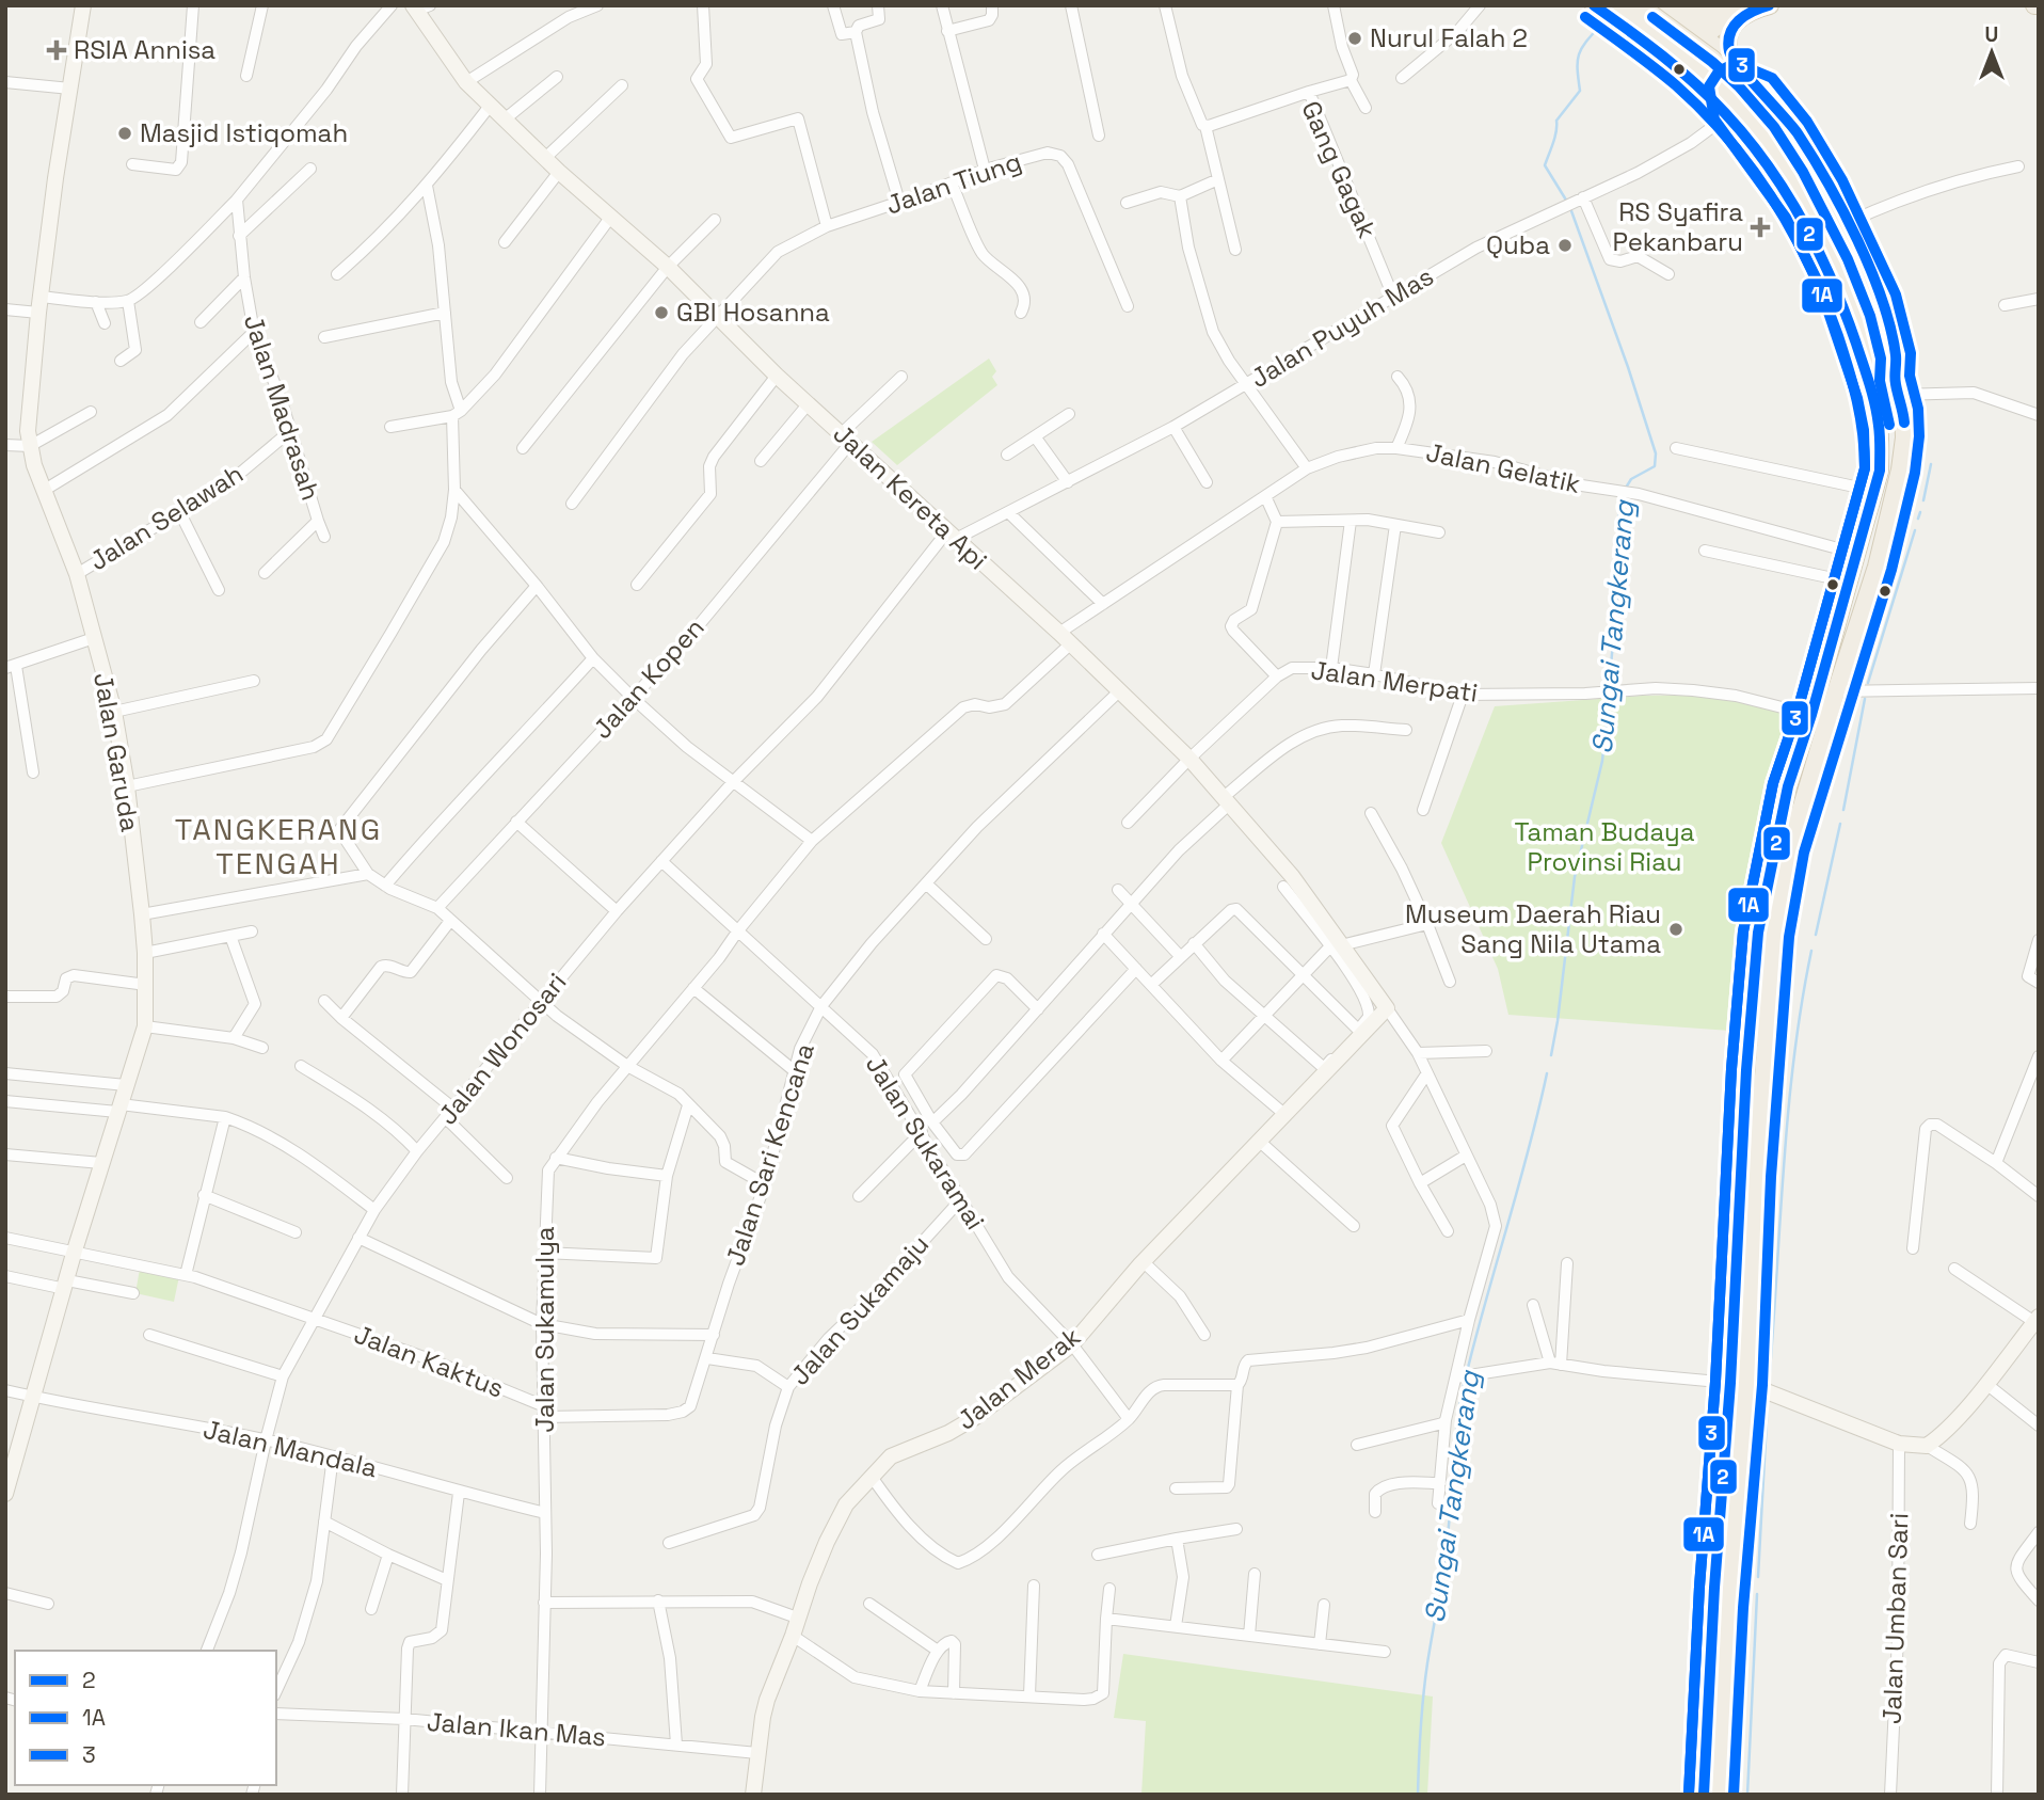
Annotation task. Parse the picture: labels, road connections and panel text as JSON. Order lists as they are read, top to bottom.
{
  "streets": {
    "street": [
      "Gang Gagak",
      "Jalan Tiung",
      "Jalan Puyuh Mas",
      "Jalan Madrasah",
      "Jalan Gelatik",
      "Jalan Kereta Api",
      "Jalan Selawah",
      "Jalan Kopen",
      "Jalan Merpati",
      "Jalan Garuda",
      "Jalan Wonosari",
      "Jalan Sukaramai",
      "Jalan Sari Kencana",
      "Jalan Sukamaju",
      "Jalan Sukamulya",
      "Jalan Kaktus",
      "Jalan Merak",
      "Jalan Mandala",
      "Jalan Umban Sari",
      "Jalan Ikan Mas"
    ]
  },
  "crossings": [
    ["Gang Gagak", "Jalan Puyuh Mas"],
    ["Jalan Tiung", "Jalan Kereta Api"],
    ["Jalan Puyuh Mas", "Jalan Kereta Api"],
    ["Jalan Puyuh Mas", "Jalan Wonosari"],
    ["Jalan Madrasah", "Jalan Selawah"],
    ["Jalan Gelatik", "Jalan Kereta Api"],
    ["Jalan Gelatik", "Jalan Sukamulya"],
    ["Jalan Kereta Api", "Jalan Kopen"],
    ["Jalan Kereta Api", "Jalan Merpati"],
    ["Jalan Kereta Api", "Jalan Wonosari"],
    ["Jalan Kereta Api", "Jalan Sari Kencana"],
    ["Jalan Kereta Api", "Jalan Merak"],
    ["Jalan Selawah", "Jalan Garuda"],
    ["Jalan Garuda", "Jalan Kaktus"],
    ["Jalan Garuda", "Jalan Mandala"],
    ["Jalan Wonosari", "Jalan Sukaramai"],
    ["Jalan Wonosari", "Jalan Kaktus"],
    ["Jalan Wonosari", "Jalan Mandala"],
    ["Jalan Sukaramai", "Jalan Sari Kencana"],
    ["Jalan Sukaramai", "Jalan Sukamaju"],
    ["Jalan Sukaramai", "Jalan Sukamulya"],
    ["Jalan Sukaramai", "Jalan Merak"],
    ["Jalan Sari Kencana", "Jalan Sukamulya"],
    ["Jalan Sari Kencana", "Jalan Kaktus"],
    ["Jalan Sukamulya", "Jalan Kaktus"],
    ["Jalan Sukamulya", "Jalan Mandala"],
    ["Jalan Sukamulya", "Jalan Ikan Mas"],
    ["Jalan Merak", "Jalan Ikan Mas"]
  ],
  "districts": ["TANGKERANG TENGAH"],
  "water": ["Sungai Tangkerang"],
  "parks": ["Taman Budaya Provinsi Riau"],
  "places": {
    "other": [
      "Nurul Falah 2",
      "Masjid Istiqomah",
      "Quba",
      "GBI Hosanna",
      "Museum Daerah Riau Sang Nila Utama"
    ],
    "health": ["RSIA Annisa", "RS Syafira Pekanbaru"]
  },
  "lines": ["transit line 2", "transit line 1A", "transit line 3"],
  "legend": ["2", "1A", "3"],
  "north": "top"
}
